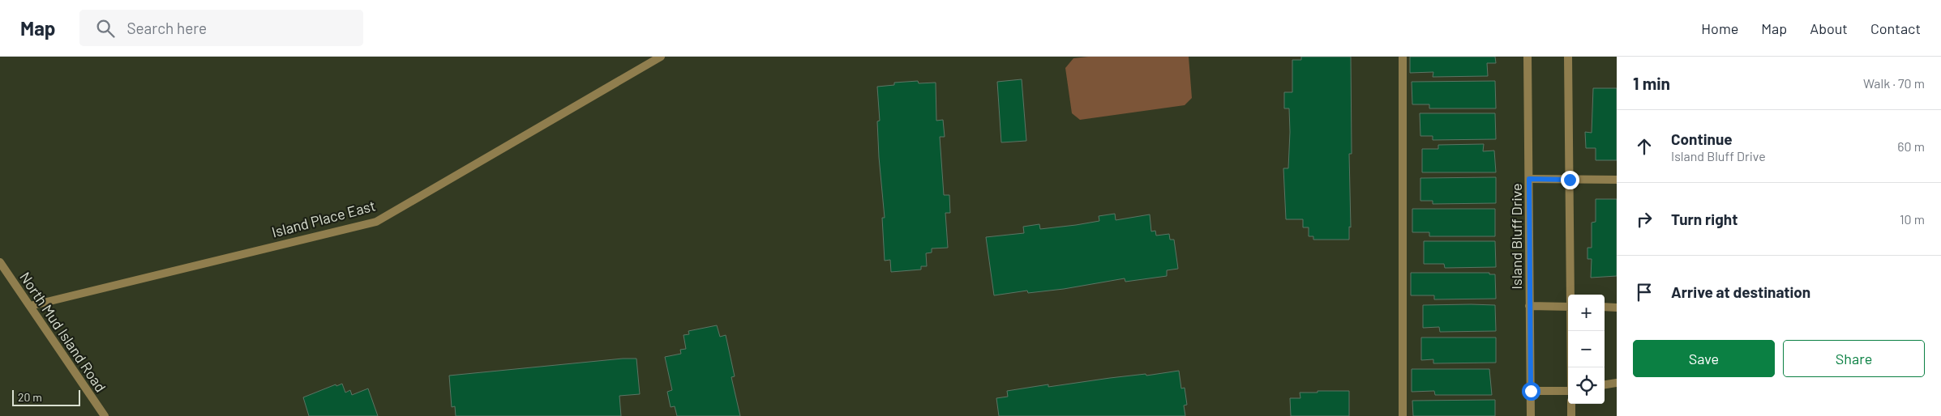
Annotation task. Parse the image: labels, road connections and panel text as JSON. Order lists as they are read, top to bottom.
{
  "streets": {
    "street": ["Island Place East", "Island Bluff Drive", "North Mud Island Road"]
  },
  "crossings": [
    ["Island Place East", "North Mud Island Road"]
  ],
  "scale_bar": "20 m",
  "page": {
    "header": "Map",
    "search": "Search here",
    "nav": [
      "Home",
      "Map",
      "About",
      "Contact"
    ],
    "heading": ["1 min", "Walk · 70 m"],
    "list": [
      ["Continue", "Island Bluff Drive", "60 m"],
      ["Turn right", "10 m"],
      "Arrive at destination"
    ],
    "map_buttons": ["+", "−"],
    "buttons": ["Save", "Share"],
    "scale": "20 m"
  }
}
